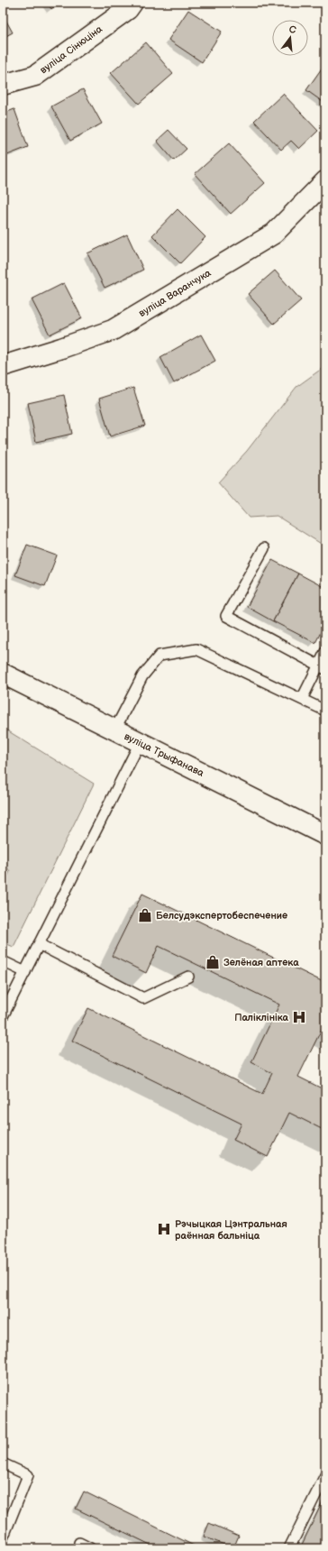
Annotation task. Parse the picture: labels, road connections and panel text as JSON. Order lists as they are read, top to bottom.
{
  "streets": {
    "street": ["вуліца Сінюціна", "вуліца Варанчука", "вуліца Трыфанава"]
  },
  "places": {
    "shop": ["Белсудэкспертобеспечение", "Зелёная аптека"],
    "hospital": ["Паліклініка", "Рэчыцкая Цэнтральная раённая бальніца"]
  },
  "north": "top"
}
